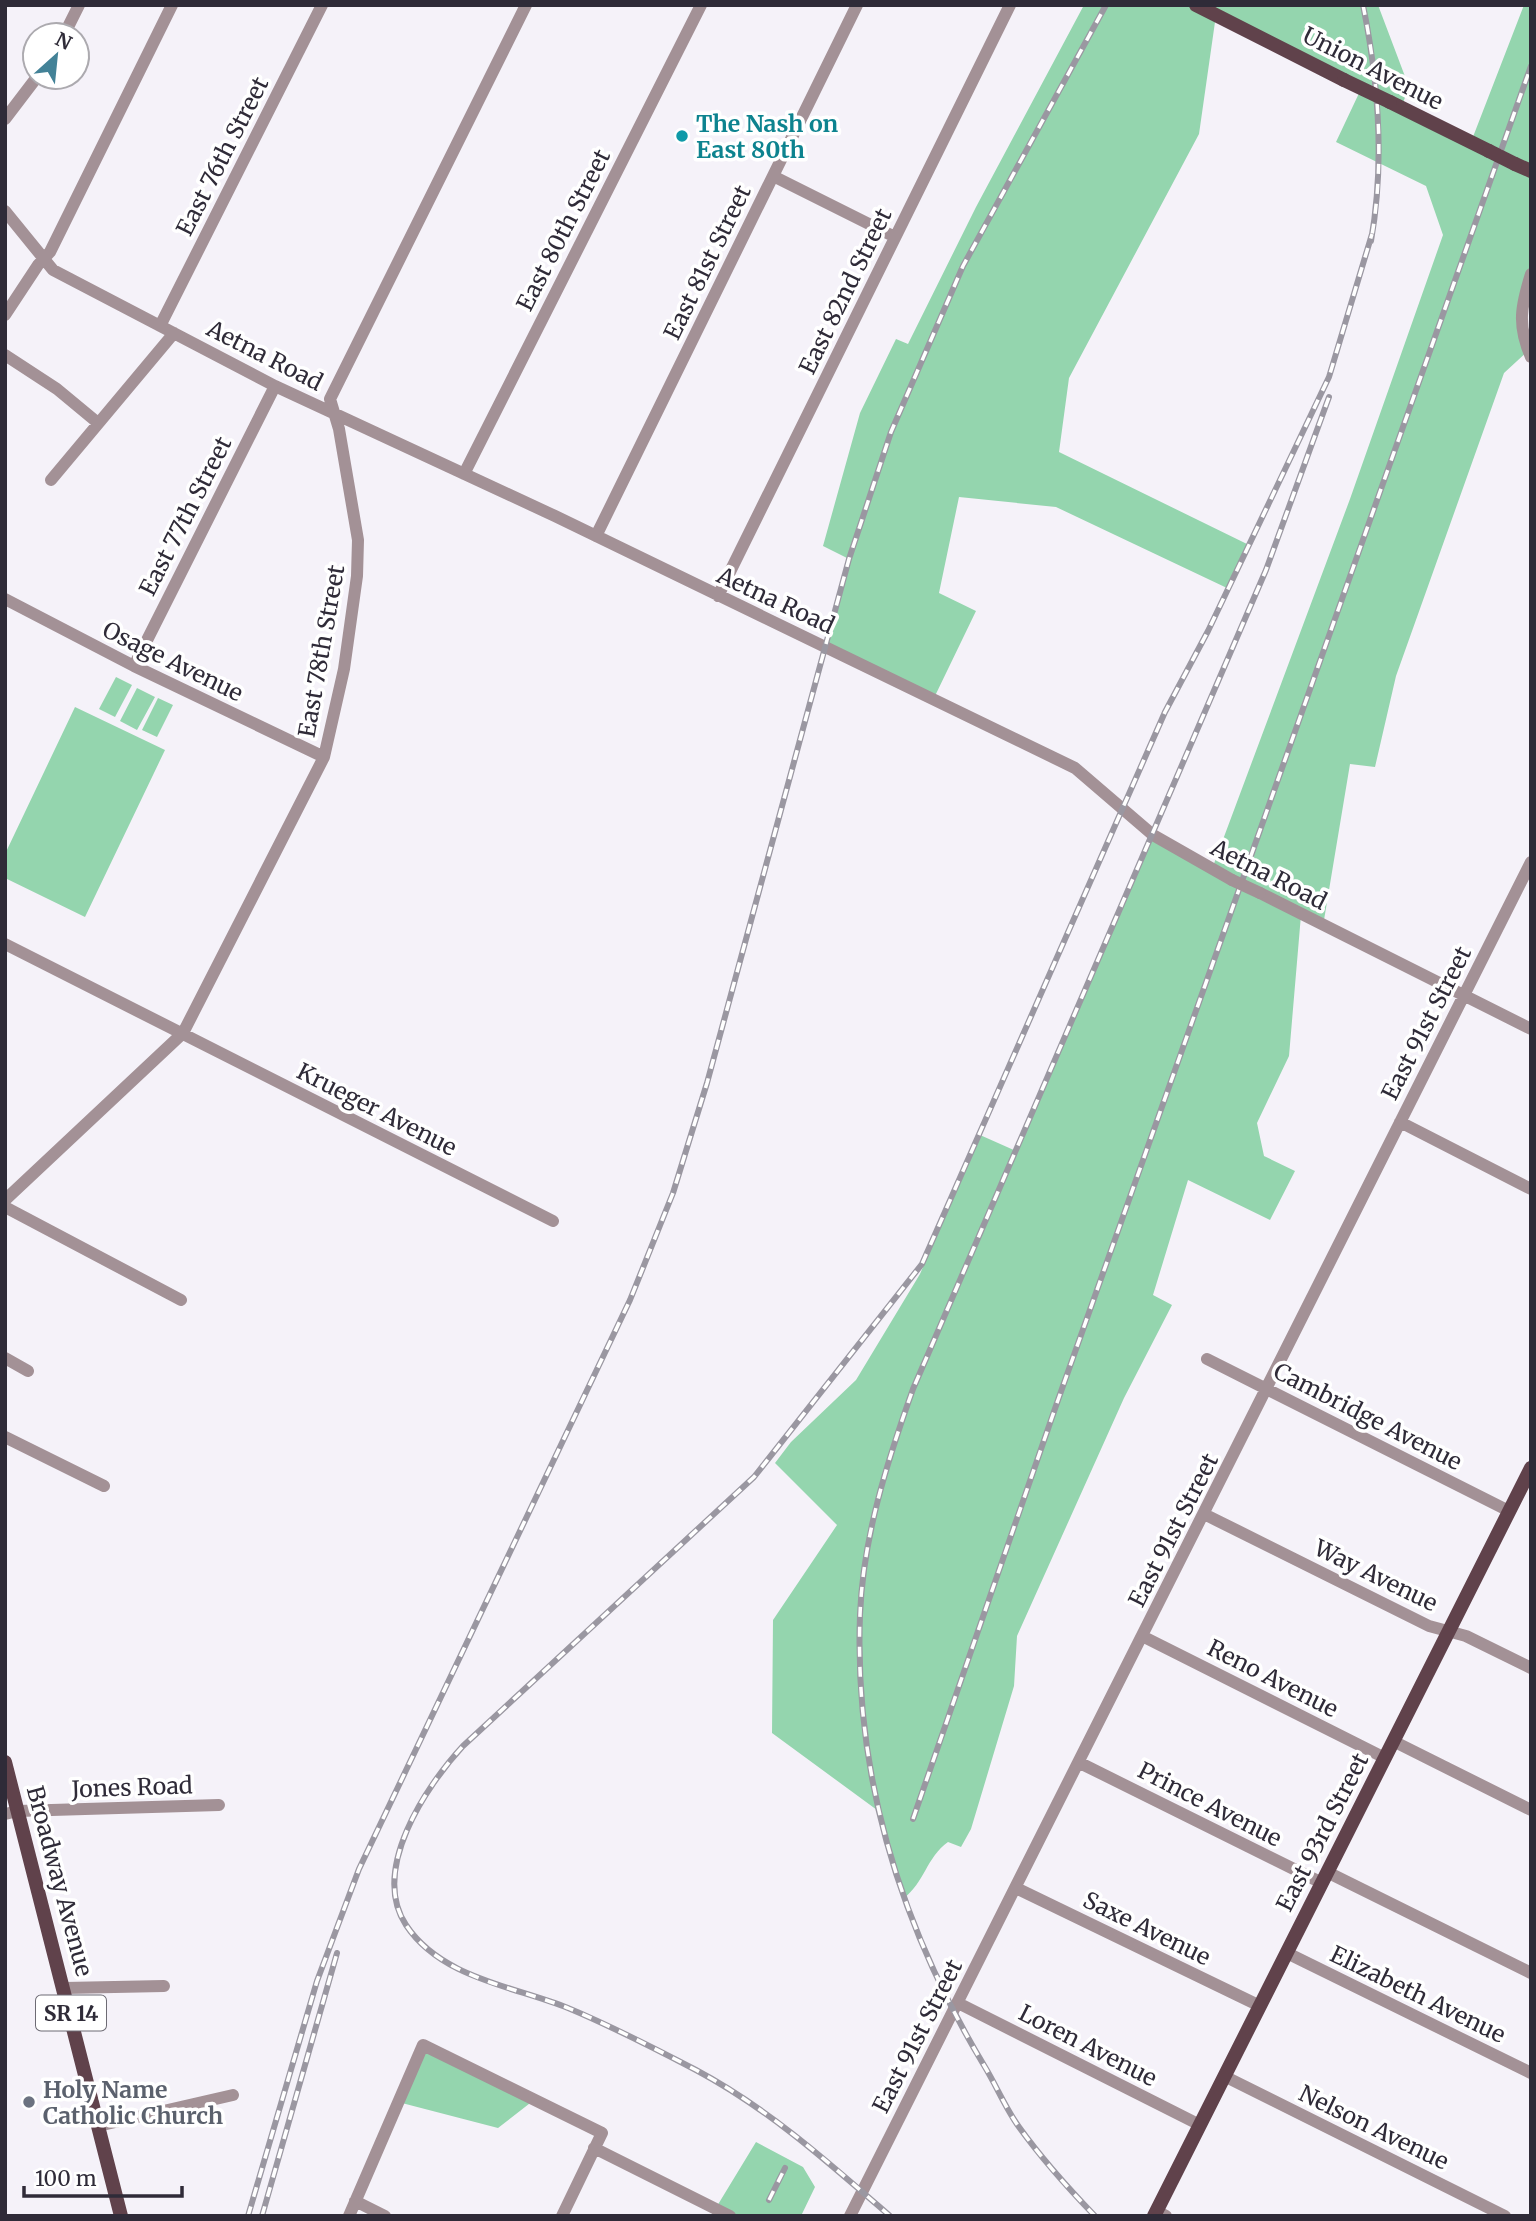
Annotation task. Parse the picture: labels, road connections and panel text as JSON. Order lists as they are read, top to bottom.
{
  "streets": {
    "main road": [
      "Union Avenue",
      "East 93rd Street",
      "Broadway Avenue",
      "SR 14"
    ],
    "street": [
      "East 76th Street",
      "East 80th Street",
      "East 81st Street",
      "East 82nd Street",
      "Aetna Road",
      "East 77th Street",
      "East 78th Street",
      "Osage Avenue",
      "East 91st Street",
      "Krueger Avenue",
      "Cambridge Avenue",
      "Way Avenue",
      "Reno Avenue",
      "Jones Road",
      "Prince Avenue",
      "Saxe Avenue",
      "Elizabeth Avenue",
      "Loren Avenue",
      "Nelson Avenue"
    ]
  },
  "crossings": [
    ["East 76th Street", "Aetna Road"],
    ["East 80th Street", "Aetna Road"],
    ["East 81st Street", "Aetna Road"],
    ["East 82nd Street", "Aetna Road"],
    ["Aetna Road", "East 77th Street"],
    ["Aetna Road", "East 78th Street"],
    ["Aetna Road", "East 91st Street"],
    ["East 77th Street", "Osage Avenue"],
    ["East 78th Street", "Osage Avenue"],
    ["East 78th Street", "Krueger Avenue"],
    ["East 91st Street", "Cambridge Avenue"],
    ["East 91st Street", "Way Avenue"],
    ["East 91st Street", "Reno Avenue"],
    ["East 91st Street", "Prince Avenue"],
    ["East 91st Street", "Saxe Avenue"],
    ["East 91st Street", "Loren Avenue"],
    ["Cambridge Avenue", "East 93rd Street"],
    ["Way Avenue", "East 93rd Street"],
    ["Reno Avenue", "East 93rd Street"],
    ["Jones Road", "Broadway Avenue"],
    ["Prince Avenue", "East 93rd Street"],
    ["East 93rd Street", "Saxe Avenue"],
    ["East 93rd Street", "Elizabeth Avenue"],
    ["East 93rd Street", "Loren Avenue"],
    ["East 93rd Street", "Nelson Avenue"]
  ],
  "places": ["The Nash on East 80th", "Holy Name Catholic Church"],
  "scale_bar": "100 m",
  "north": "top right"
}
